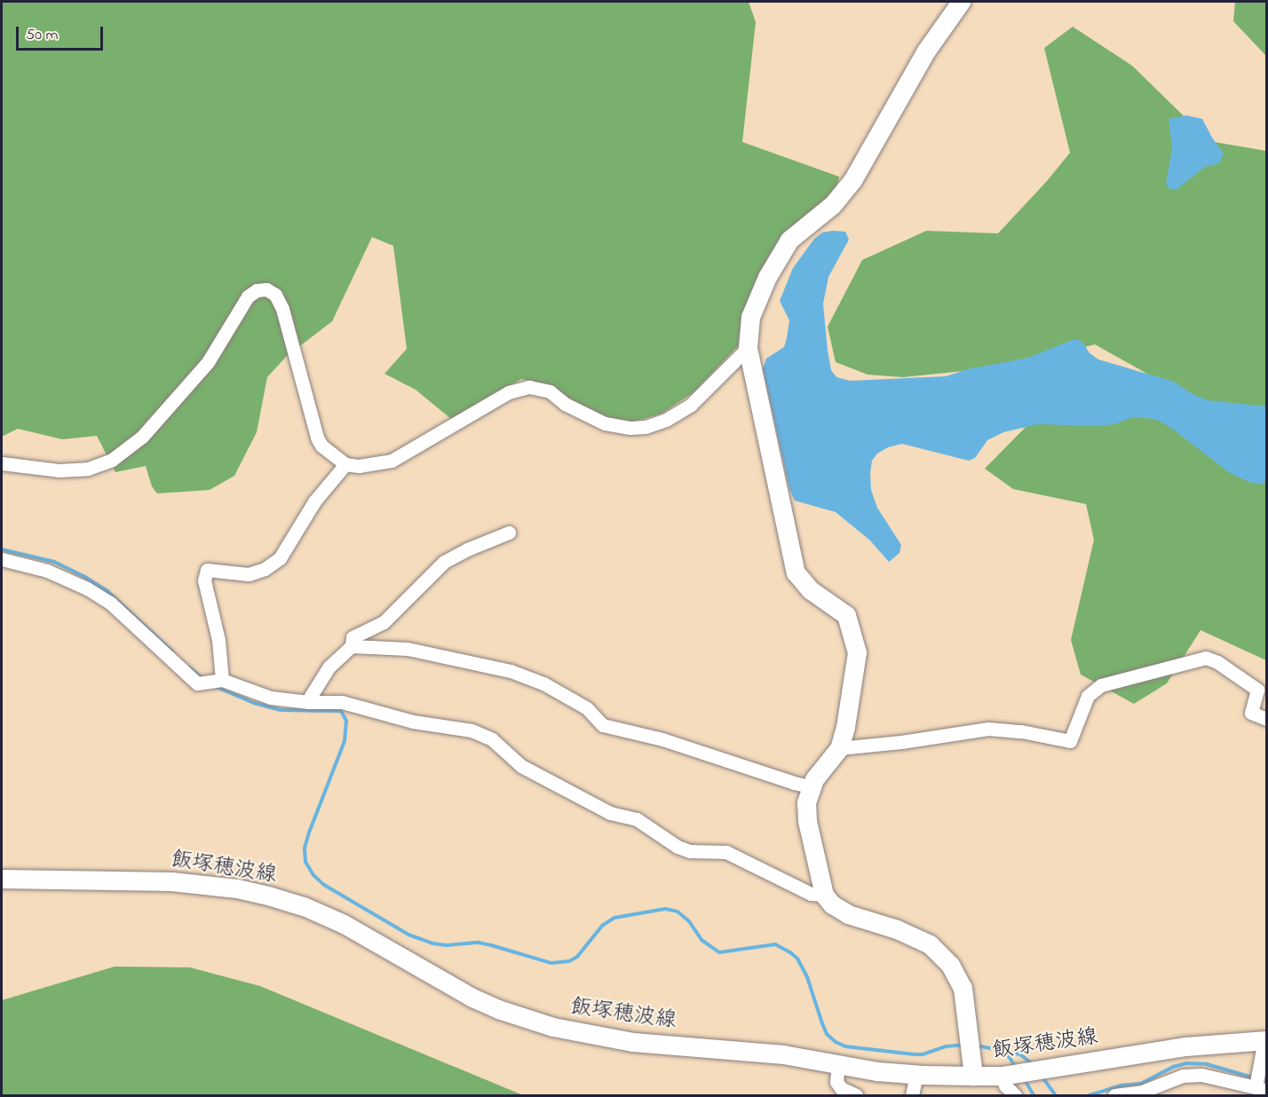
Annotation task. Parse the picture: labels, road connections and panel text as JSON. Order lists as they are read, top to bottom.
{
  "streets": {
    "main road": ["飯塚穂波線"]
  },
  "scale_bar": "50 m"
}
